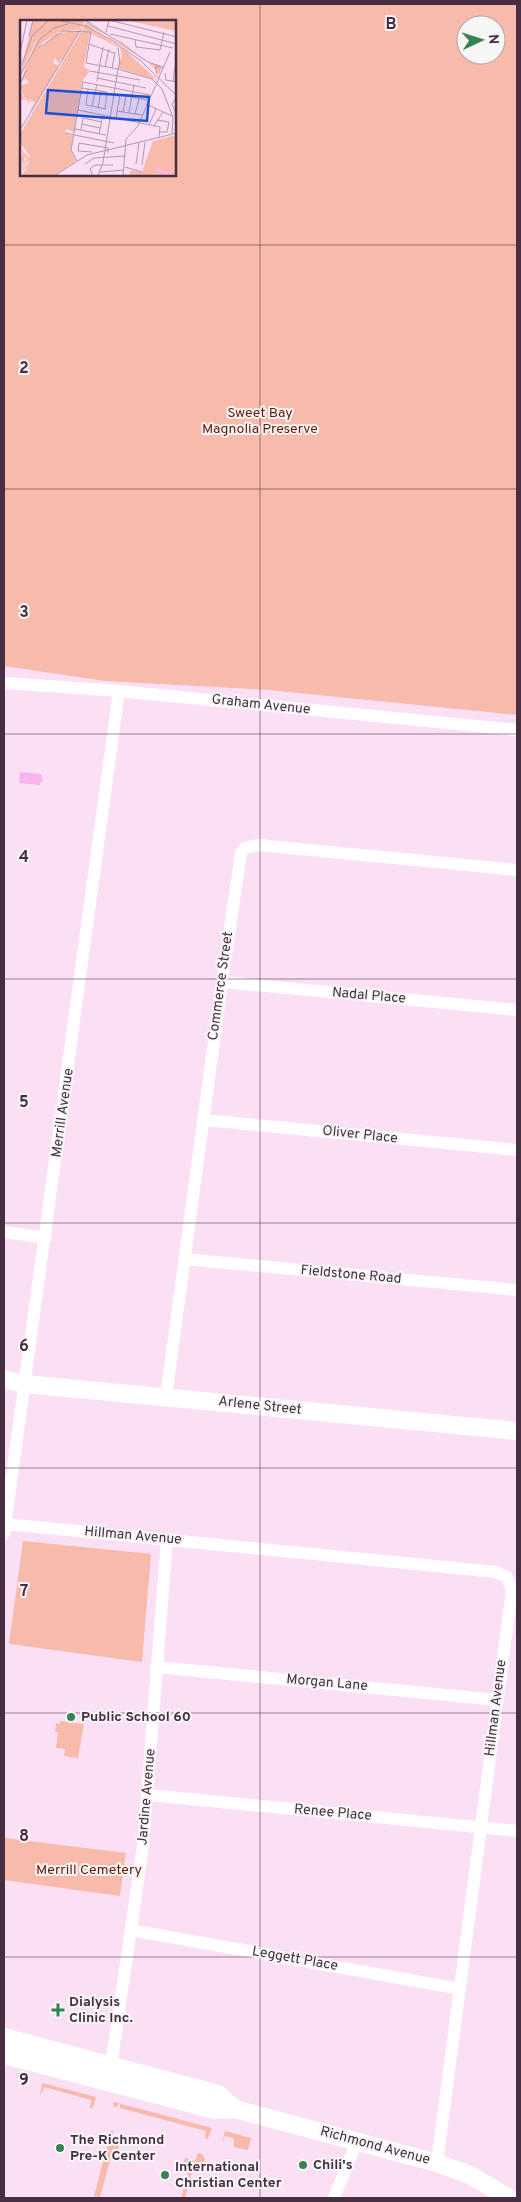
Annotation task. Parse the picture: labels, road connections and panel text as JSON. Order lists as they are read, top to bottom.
{
  "streets": {
    "main road": ["Arlene Street", "Richmond Avenue"],
    "street": [
      "Graham Avenue",
      "Commerce Street",
      "Nadal Place",
      "Merrill Avenue",
      "Oliver Place",
      "Fieldstone Road",
      "Hillman Avenue",
      "Morgan Lane",
      "Jardine Avenue",
      "Renee Place",
      "Leggett Place"
    ]
  },
  "crossings": [
    ["Graham Avenue", "Merrill Avenue"],
    ["Commerce Street", "Nadal Place"],
    ["Commerce Street", "Oliver Place"],
    ["Commerce Street", "Fieldstone Road"],
    ["Commerce Street", "Arlene Street"],
    ["Merrill Avenue", "Arlene Street"],
    ["Merrill Avenue", "Hillman Avenue"],
    ["Hillman Avenue", "Morgan Lane"],
    ["Hillman Avenue", "Jardine Avenue"],
    ["Hillman Avenue", "Renee Place"],
    ["Hillman Avenue", "Leggett Place"],
    ["Hillman Avenue", "Richmond Avenue"],
    ["Morgan Lane", "Jardine Avenue"],
    ["Jardine Avenue", "Renee Place"],
    ["Jardine Avenue", "Leggett Place"],
    ["Jardine Avenue", "Richmond Avenue"]
  ],
  "parks": ["Sweet Bay Magnolia Preserve", "Merrill Cemetery"],
  "places": {
    "other": [
      "Public School 60",
      "The Richmond Pre-K Center",
      "Chili's",
      "International Christian Center"
    ],
    "health": ["Dialysis Clinic Inc."]
  },
  "north": "right",
  "grid": {
    "columns": ["B"],
    "rows": [
      "2",
      "3",
      "4",
      "5",
      "6",
      "7",
      "8",
      "9"
    ]
  }
}
